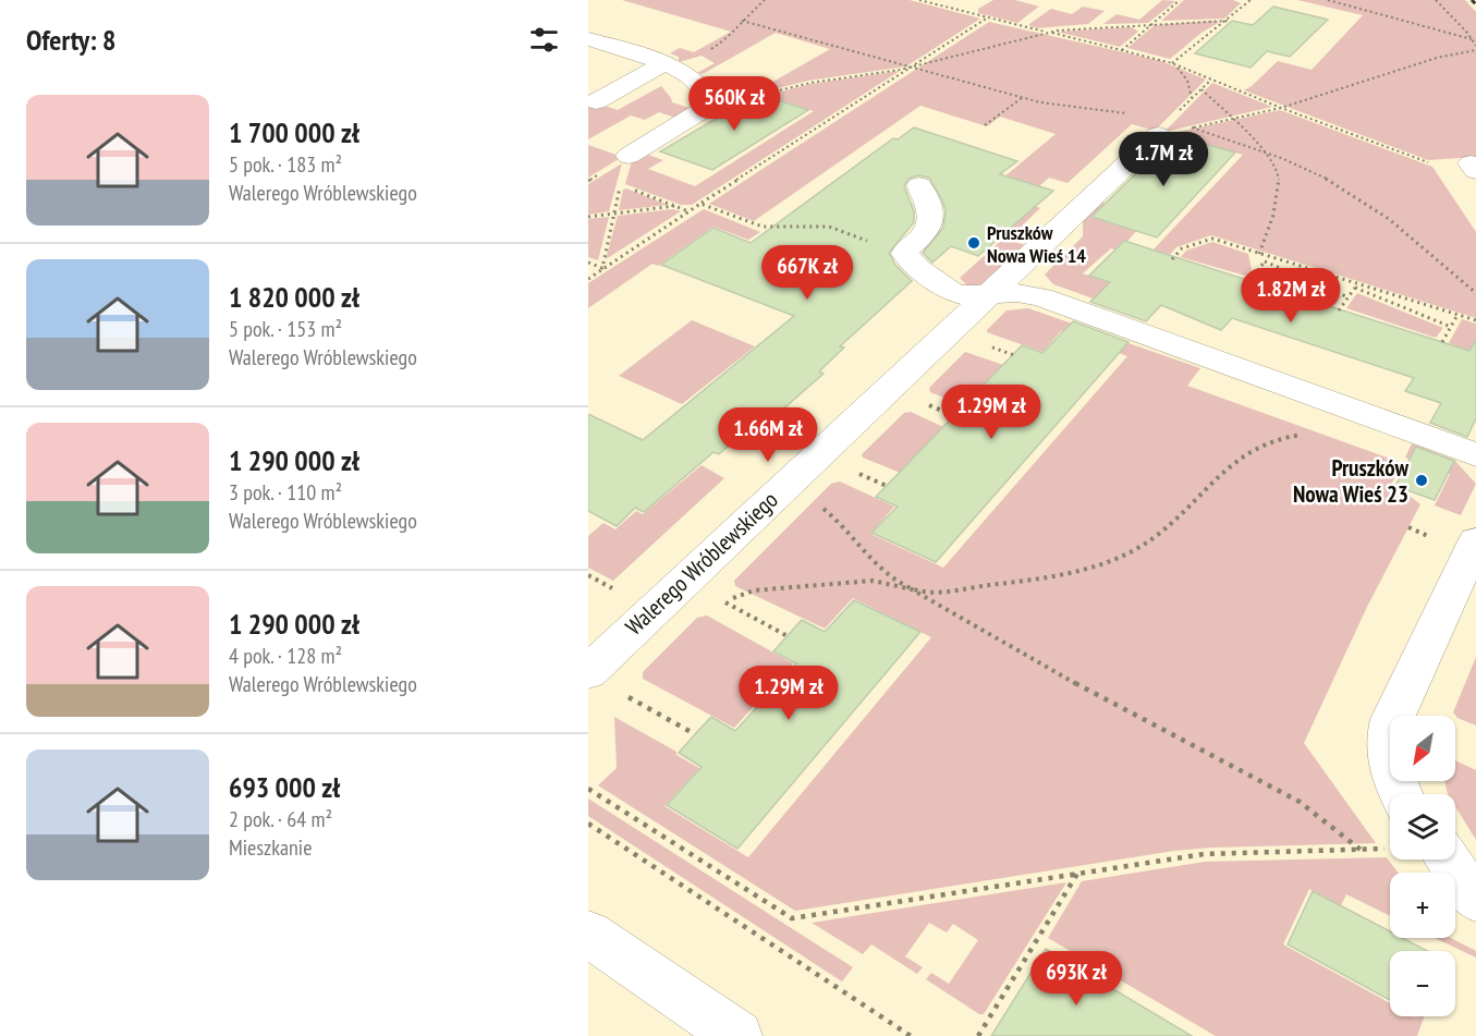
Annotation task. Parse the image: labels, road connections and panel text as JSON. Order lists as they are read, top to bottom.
{
  "streets": {
    "street": ["Walerego Wróblewskiego"]
  },
  "places": ["Pruszków Nowa Wieś 14", "Pruszków Nowa Wieś 23"],
  "north": "bottom left",
  "page": {
    "heading": "Oferty: 8",
    "price": [
      "560K zł",
      "1.7M zł",
      "667K zł",
      "1.82M zł",
      "1.29M zł",
      "1.66M zł",
      "1.29M zł",
      "693K zł"
    ],
    "list": [
      {
        "name": "1 700 000 zł",
        "note": "5 pok. · 183 m² · Walerego Wróblewskiego"
      },
      {
        "name": "1 820 000 zł",
        "note": "5 pok. · 153 m² · Walerego Wróblewskiego"
      },
      {
        "name": "1 290 000 zł",
        "note": "3 pok. · 110 m² · Walerego Wróblewskiego"
      },
      {
        "name": "1 290 000 zł",
        "note": "4 pok. · 128 m² · Walerego Wróblewskiego"
      },
      {
        "name": "693 000 zł",
        "note": "2 pok. · 64 m² · Mieszkanie"
      }
    ],
    "map_buttons": ["+", "−"]
  }
}
